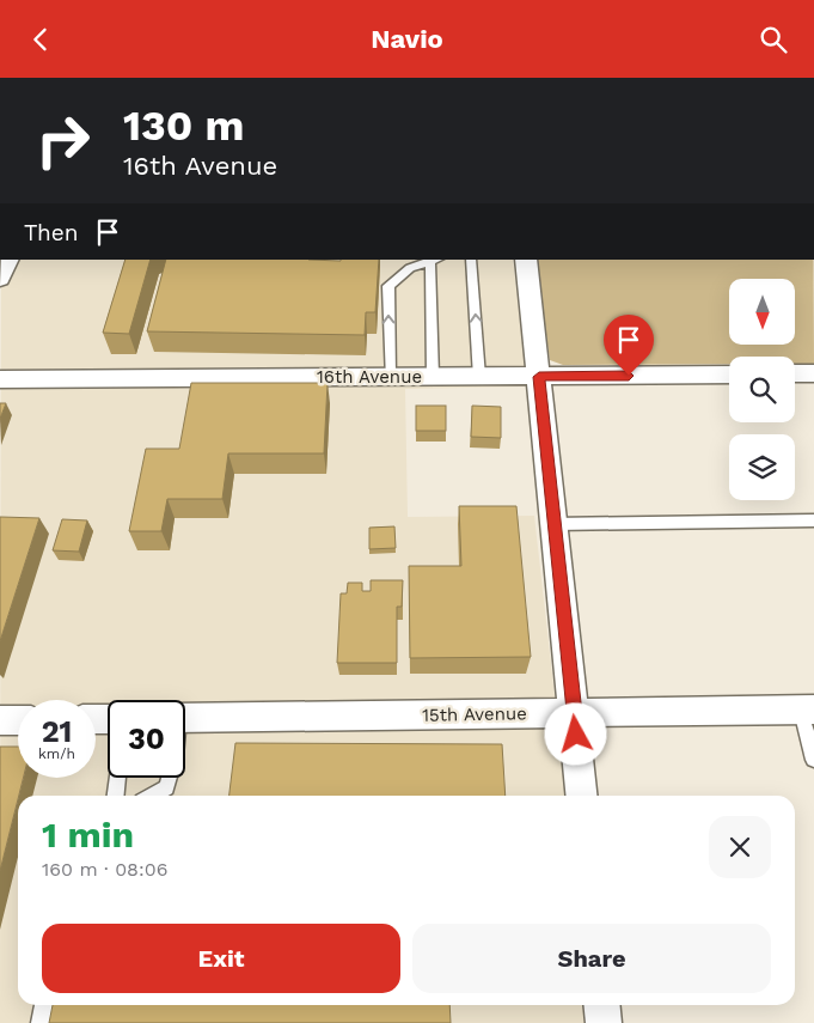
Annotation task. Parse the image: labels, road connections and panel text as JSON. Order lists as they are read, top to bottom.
{
  "streets": {
    "street": ["16th Avenue", "15th Avenue"]
  },
  "north": "bottom",
  "page": {
    "header": "Navio",
    "turn": ["130 m", "16th Avenue"],
    "then": "Then",
    "speed": "21 km/h",
    "limit": "30",
    "heading": ["1 min", "160 m · 08:06"],
    "buttons": ["Exit", "Share"]
  }
}
